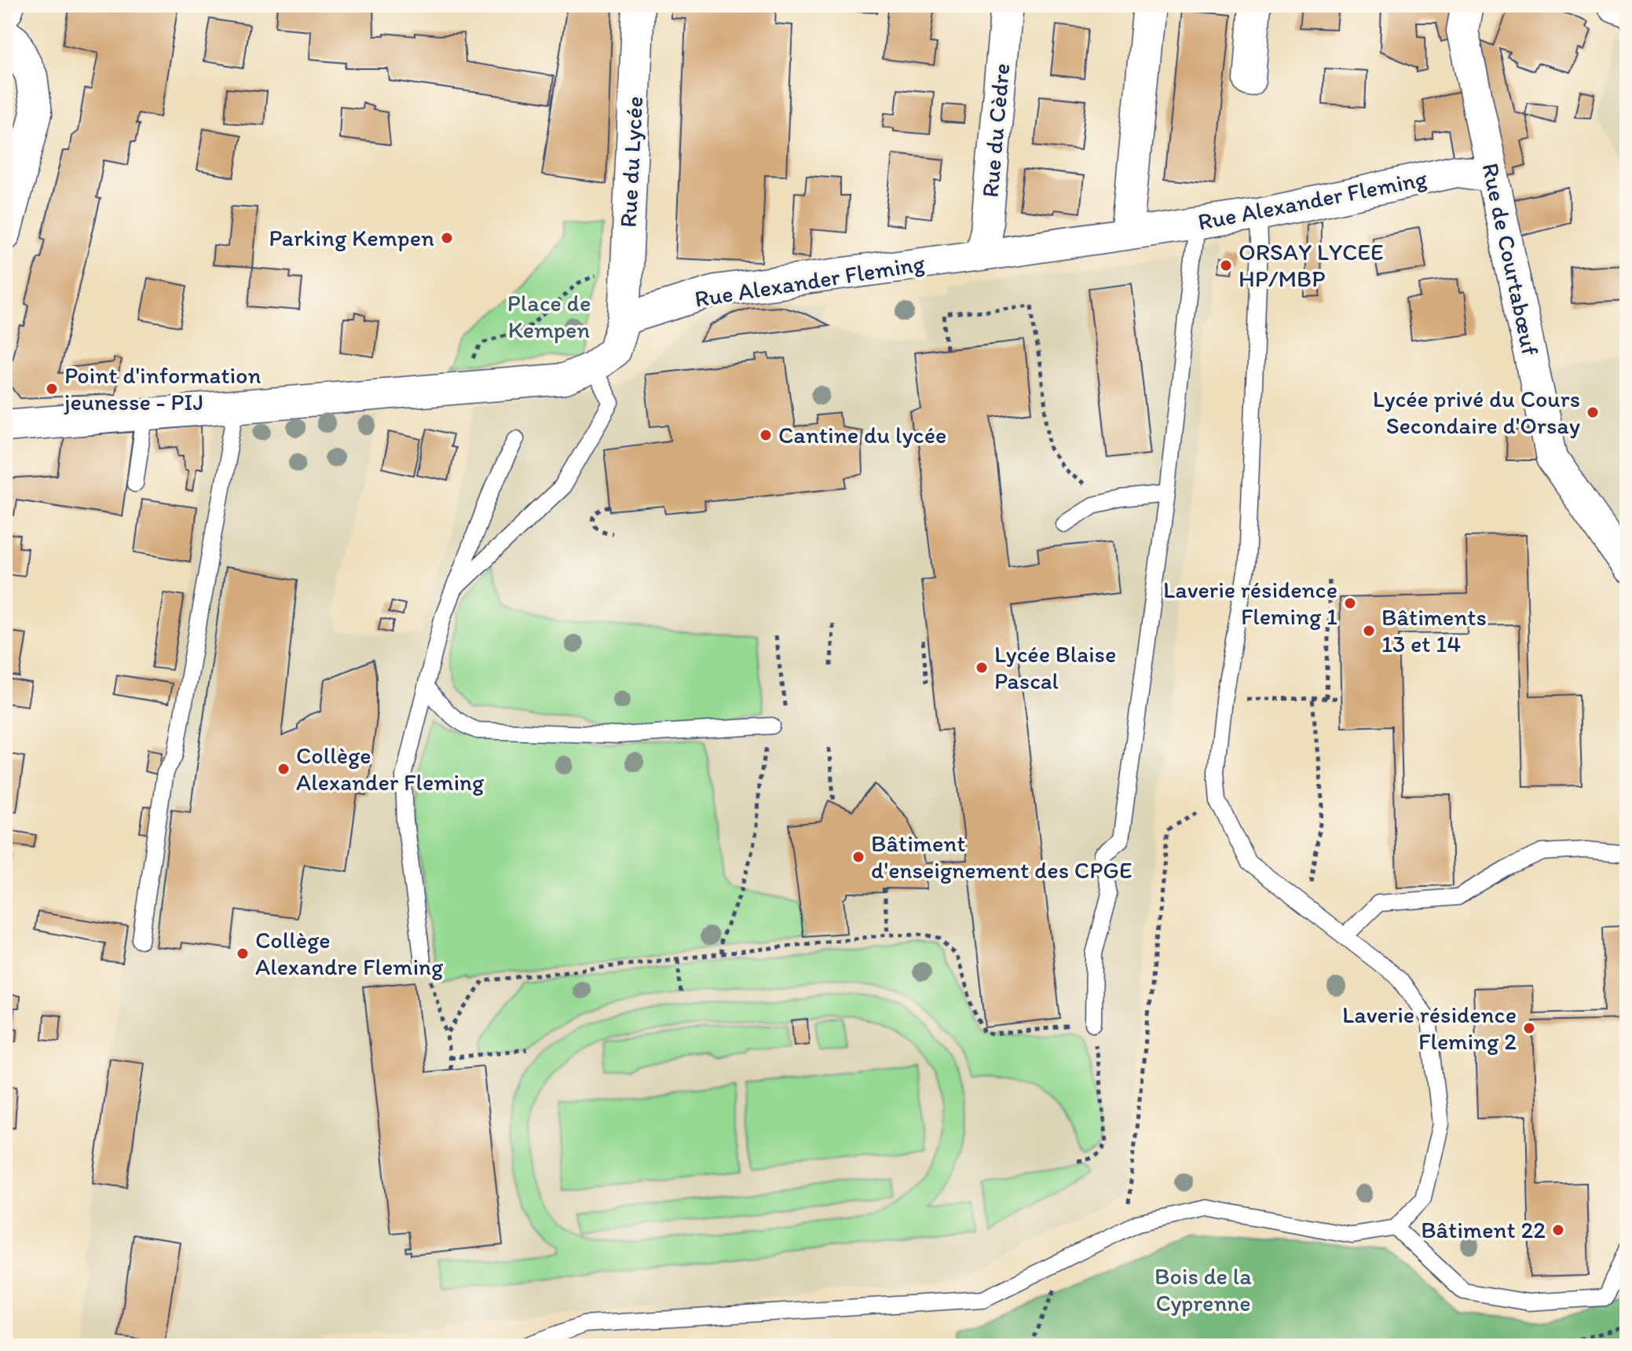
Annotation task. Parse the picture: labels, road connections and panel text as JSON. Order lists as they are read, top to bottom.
{
  "streets": {
    "street": [
      "Rue du Cèdre",
      "Rue du Lycée",
      "Rue Alexander Fleming",
      "Rue de Courtabœuf"
    ]
  },
  "crossings": [
    ["Rue du Cèdre", "Rue Alexander Fleming"],
    ["Rue du Lycée", "Rue Alexander Fleming"],
    ["Rue Alexander Fleming", "Rue de Courtabœuf"]
  ],
  "parks": ["Place de Kempen", "Bois de la Cyprenne"],
  "places": [
    "Parking Kempen",
    "ORSAY LYCEE HP/MBP",
    "Point d'information jeunesse - PIJ",
    "Lycée privé du Cours Secondaire d'Orsay",
    "Cantine du lycée",
    "Laverie résidence Fleming 1",
    "Bâtiments 13 et 14",
    "Lycée Blaise Pascal",
    "Collège Alexander Fleming",
    "Bâtiment d'enseignement des CPGE",
    "Collège Alexandre Fleming",
    "Laverie résidence Fleming 2",
    "Bâtiment 22"
  ]
}
